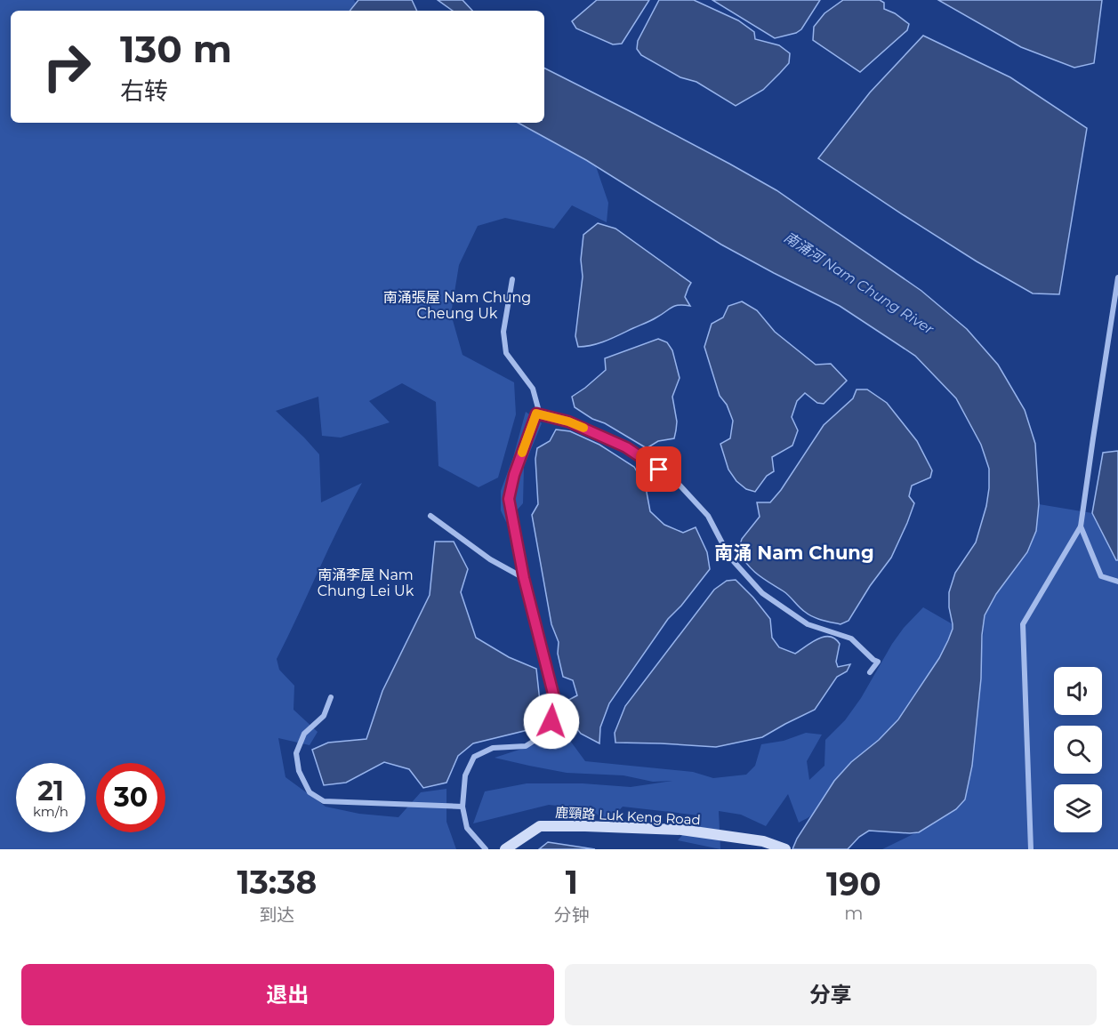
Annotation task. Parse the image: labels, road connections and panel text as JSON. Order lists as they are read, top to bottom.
{
  "streets": {
    "street": ["鹿頸路 Luk Keng Road"]
  },
  "districts": ["南涌張屋 Nam Chung Cheung Uk", "南涌 Nam Chung", "南涌李屋 Nam Chung Lei Uk"],
  "water": ["南涌河 Nam Chung River"],
  "page": {
    "turn": ["130 m", "右转"],
    "speed": "21 km/h",
    "limit": "30",
    "eta": [
      "13:38",
      "到达",
      "1",
      "分钟",
      "190",
      "m"
    ],
    "buttons": ["退出", "分享"]
  }
}
